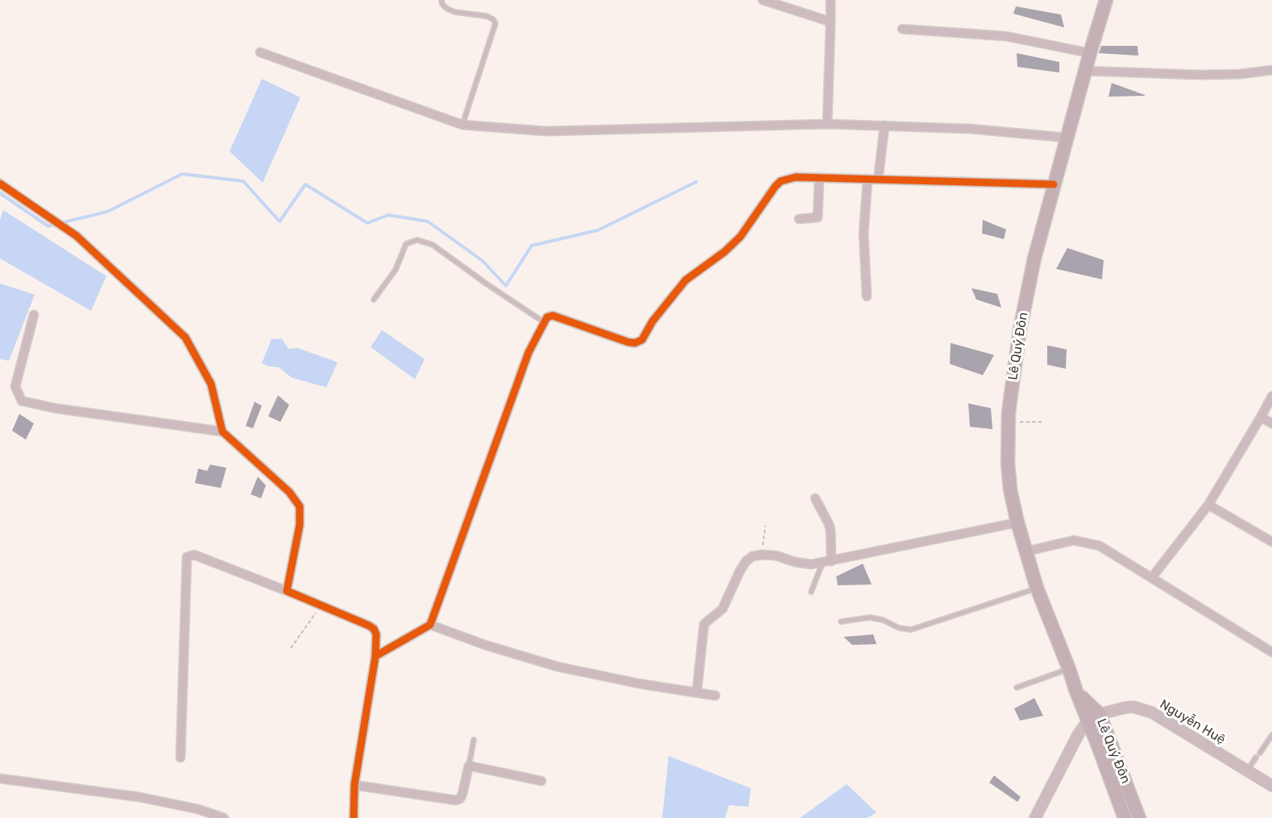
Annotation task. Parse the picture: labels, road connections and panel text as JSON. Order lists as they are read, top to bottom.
{
  "streets": {
    "main road": ["Lê Quý Đôn"],
    "street": ["Nguyễn Huệ"]
  },
  "crossings": [
    ["Lê Quý Đôn", "Nguyễn Huệ"]
  ]
}
